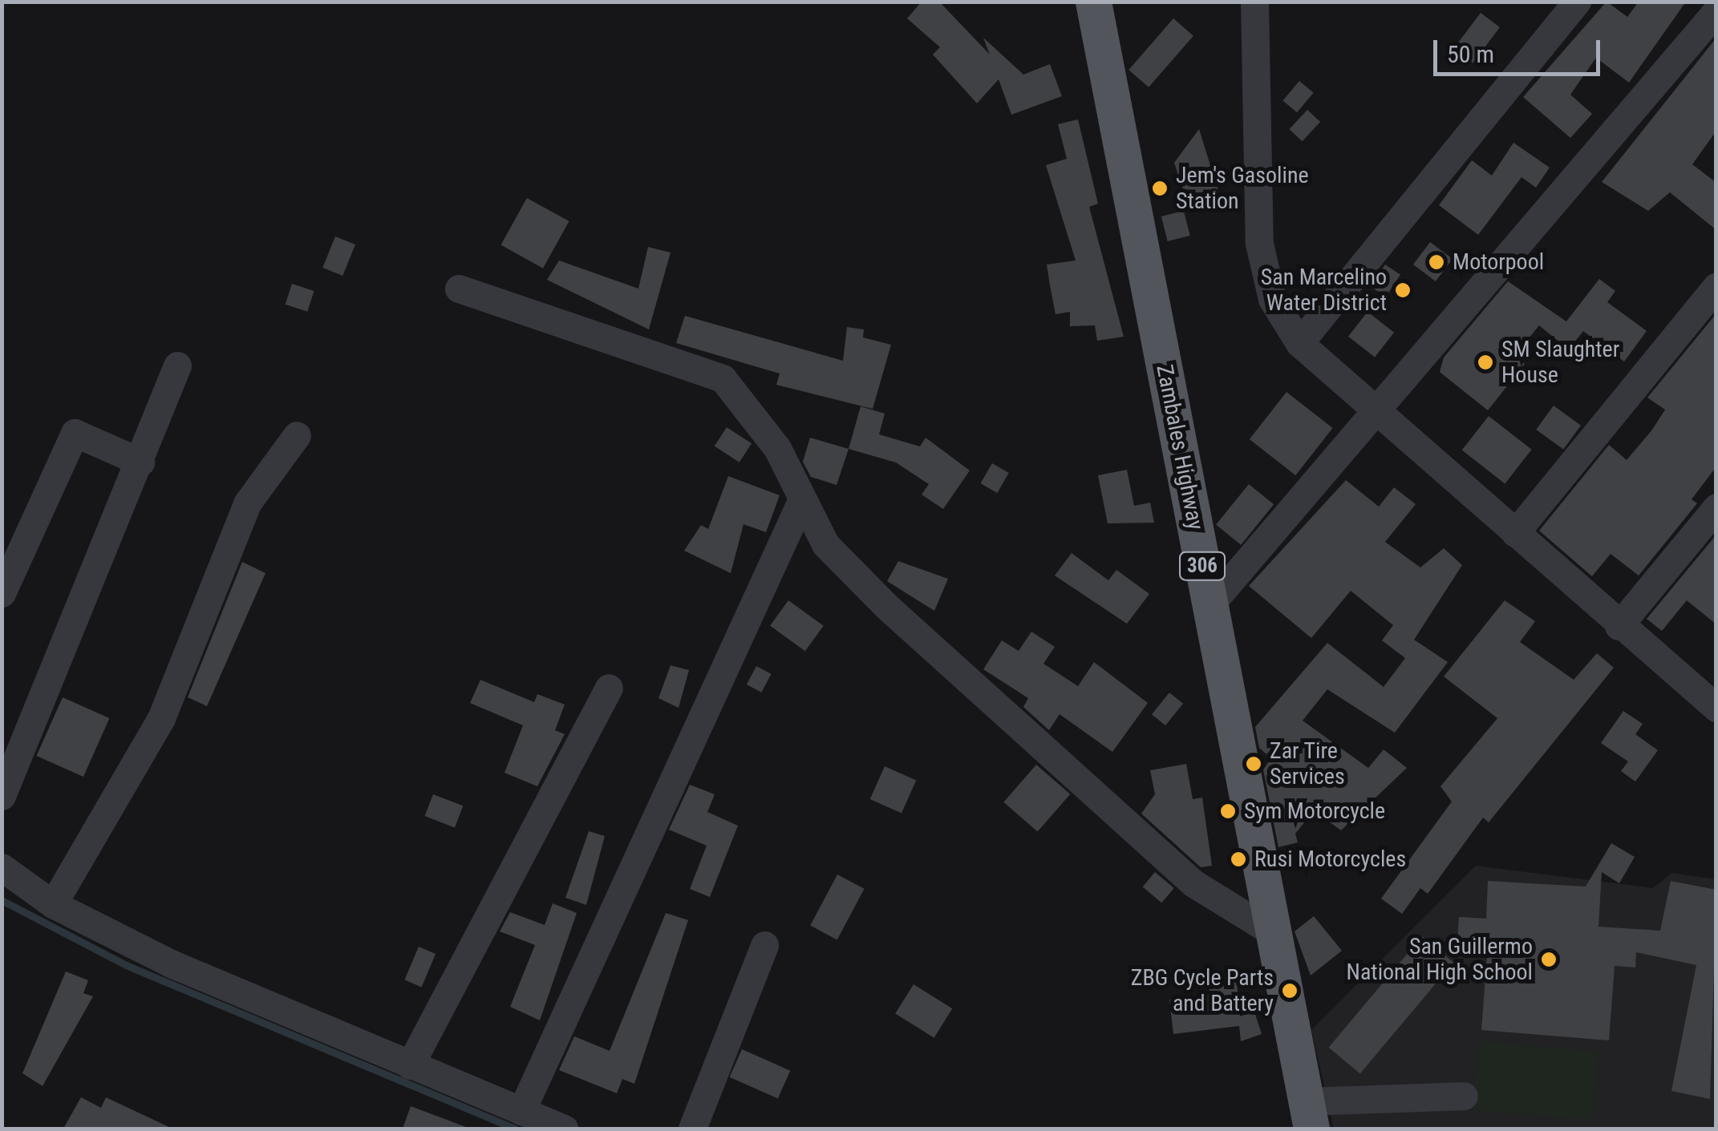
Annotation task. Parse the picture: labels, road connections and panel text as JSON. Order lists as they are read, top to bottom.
{
  "streets": {
    "main road": ["Zambales Highway", "306"]
  },
  "places": [
    "Jem's Gasoline Station",
    "Motorpool",
    "San Marcelino Water District",
    "SM Slaughter House",
    "Zar Tire Services",
    "Sym Motorcycle",
    "Rusi Motorcycles",
    "San Guillermo National High School",
    "ZBG Cycle Parts and Battery"
  ],
  "scale_bar": "50 m"
}
